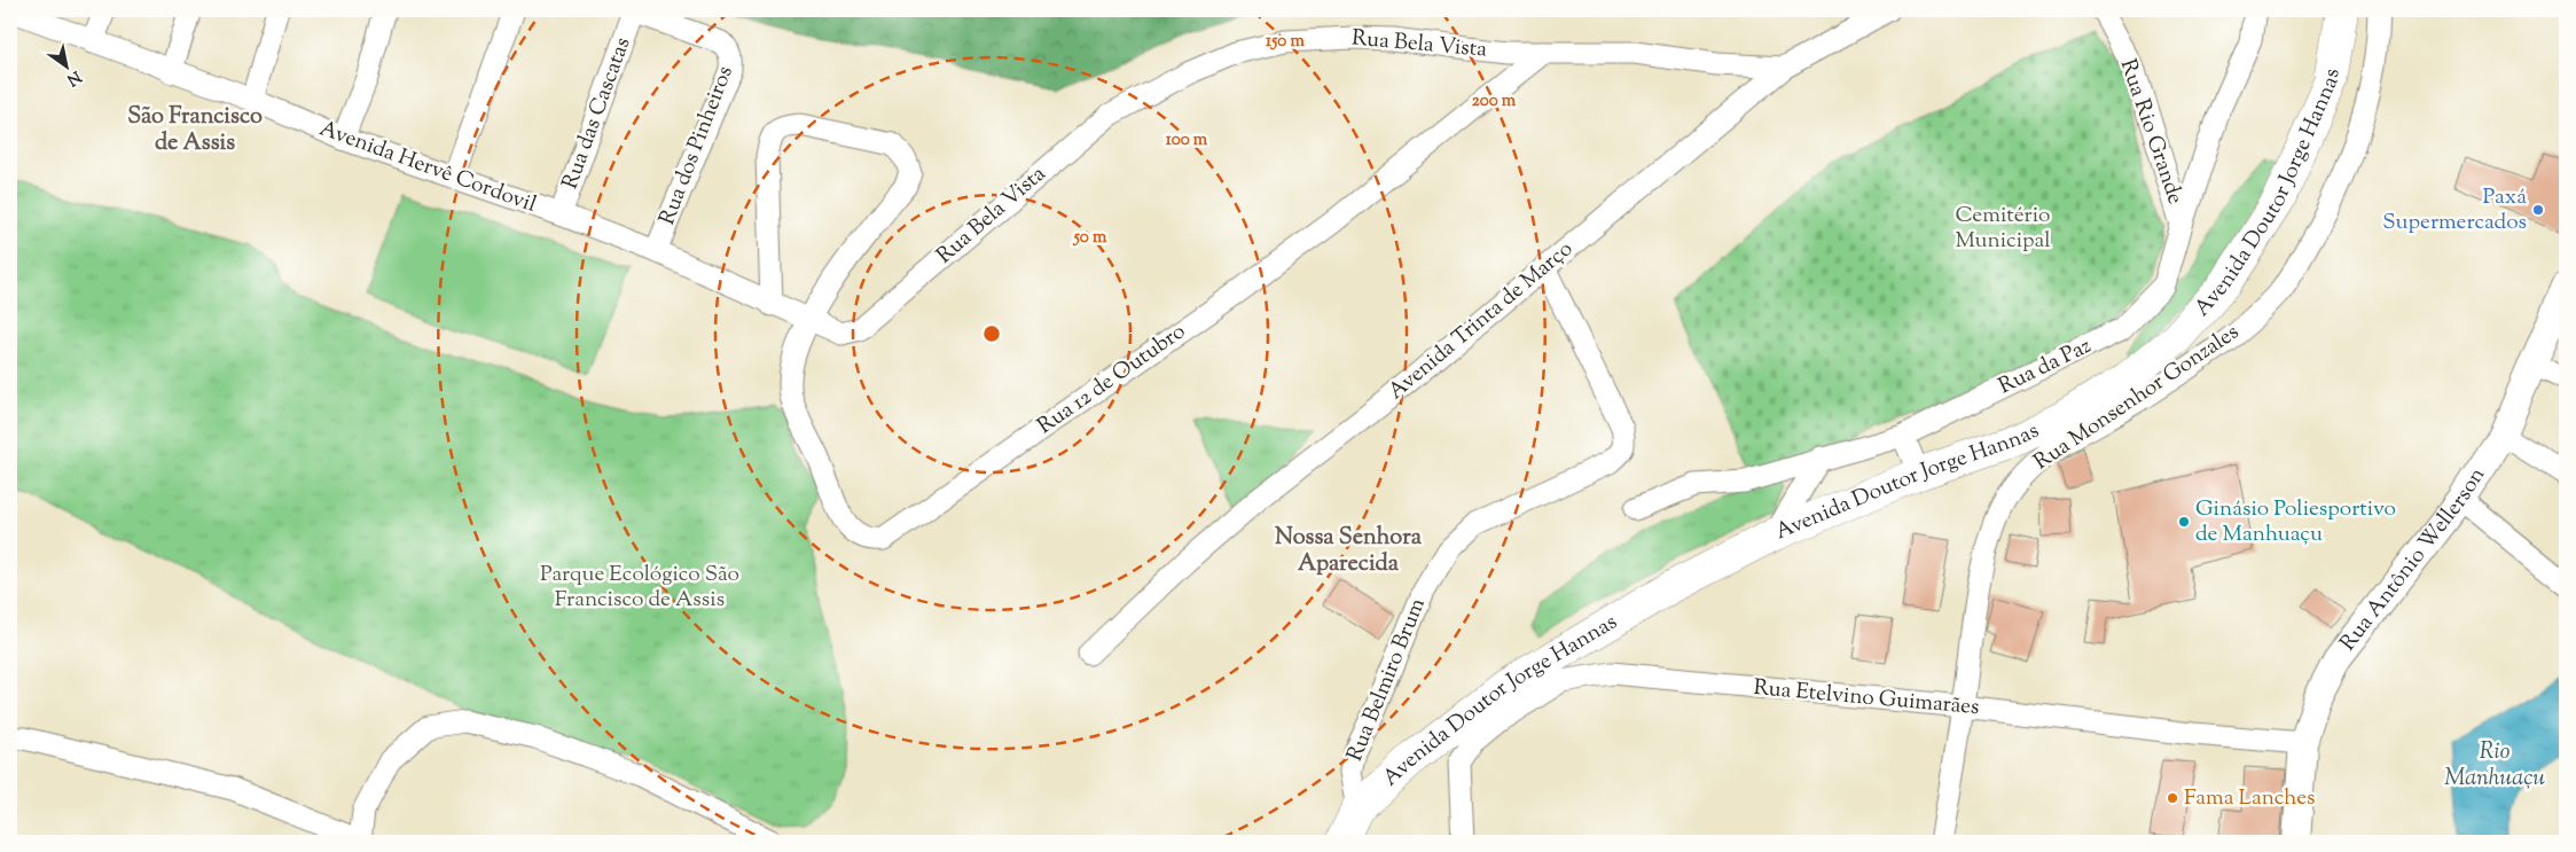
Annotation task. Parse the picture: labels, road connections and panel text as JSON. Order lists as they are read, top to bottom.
{
  "streets": {
    "highway": ["Avenida Doutor Jorge Hannas"],
    "street": [
      "Rua Bela Vista",
      "Rua das Cascatas",
      "Rua Rio Grande",
      "Rua dos Pinheiros",
      "Avenida Hervê Cordovil",
      "Avenida Trinta de Março",
      "Rua da Paz",
      "Rua 12 de Outubro",
      "Rua Monsenhor Gonzales",
      "Rua Antônio Wellerson",
      "Rua Belmiro Brum",
      "Rua Etelvino Guimarães"
    ]
  },
  "crossings": [
    ["Rua Bela Vista", "Avenida Hervê Cordovil"],
    ["Rua Bela Vista", "Avenida Trinta de Março"],
    ["Rua Bela Vista", "Rua 12 de Outubro"],
    ["Rua das Cascatas", "Rua dos Pinheiros"],
    ["Rua das Cascatas", "Avenida Hervê Cordovil"],
    ["Rua Rio Grande", "Rua da Paz"],
    ["Rua dos Pinheiros", "Avenida Hervê Cordovil"],
    ["Avenida Hervê Cordovil", "Rua 12 de Outubro"],
    ["Avenida Doutor Jorge Hannas", "Rua Monsenhor Gonzales"],
    ["Avenida Doutor Jorge Hannas", "Rua Belmiro Brum"],
    ["Avenida Trinta de Março", "Rua Belmiro Brum"],
    ["Rua Monsenhor Gonzales", "Rua Etelvino Guimarães"],
    ["Rua Antônio Wellerson", "Rua Etelvino Guimarães"]
  ],
  "districts": ["São Francisco de Assis", "Nossa Senhora Aparecida"],
  "water": ["Rio Manhuaçu"],
  "parks": ["Cemitério Municipal", "Parque Ecológico São Francisco de Assis"],
  "places": ["Paxá Supermercados", "Ginásio Poliesportivo de Manhuaçu", "Fama Lanches"],
  "north": "bottom right",
  "rings": [
    "150 m",
    "200 m",
    "100 m",
    "50 m"
  ]
}
